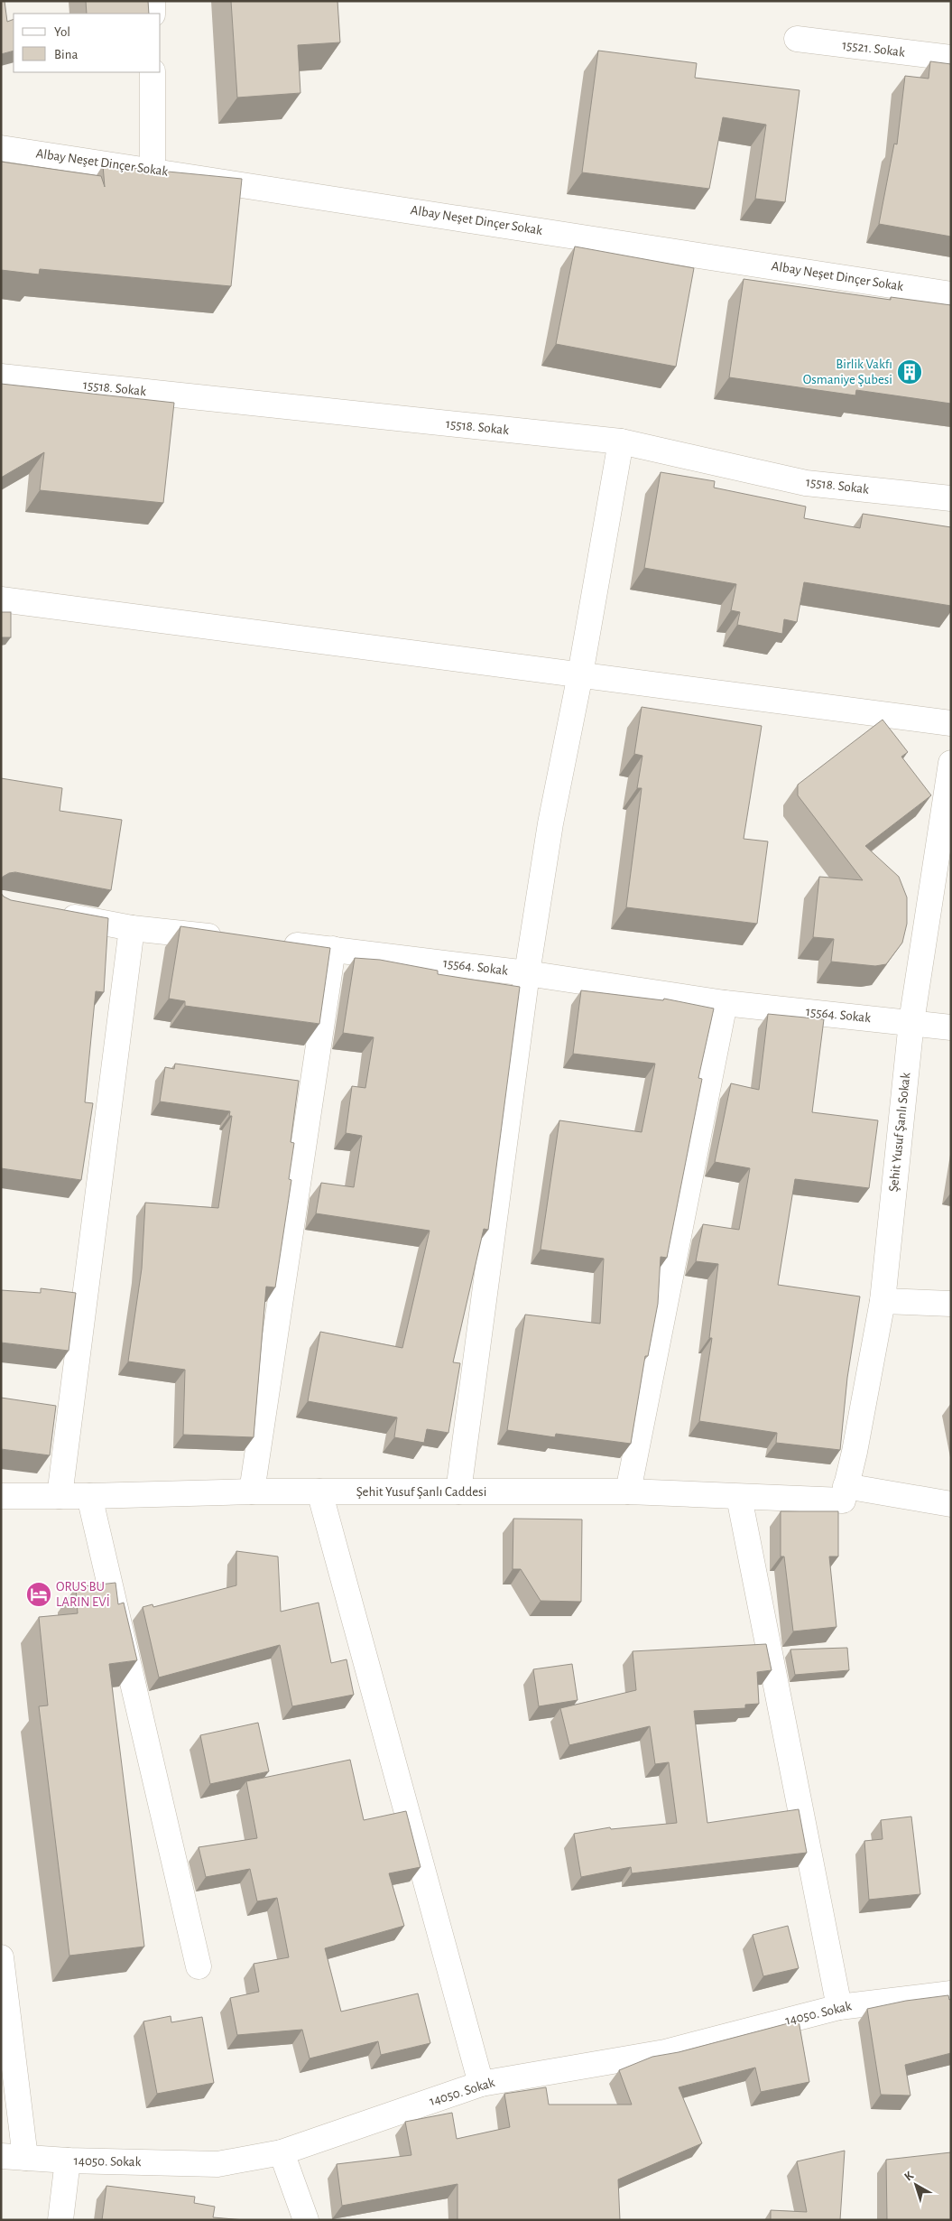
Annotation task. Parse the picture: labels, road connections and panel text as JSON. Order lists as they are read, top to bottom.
{
  "streets": {
    "street": [
      "15521. Sokak",
      "Albay Neşet Dinçer Sokak",
      "15518. Sokak",
      "15564. Sokak",
      "Şehit Yusuf Şanlı Sokak",
      "Şehit Yusuf Şanlı Caddesi",
      "14050. Sokak"
    ]
  },
  "crossings": [
    ["15564. Sokak", "Şehit Yusuf Şanlı Sokak"],
    ["Şehit Yusuf Şanlı Sokak", "Şehit Yusuf Şanlı Caddesi"]
  ],
  "places": {
    "building": ["Birlik Vakfı Osmaniye Şubesi"],
    "hotel": ["ORUS BU LARIN EVİ"]
  },
  "legend": ["Yol", "Bina"],
  "north": "top left"
}
